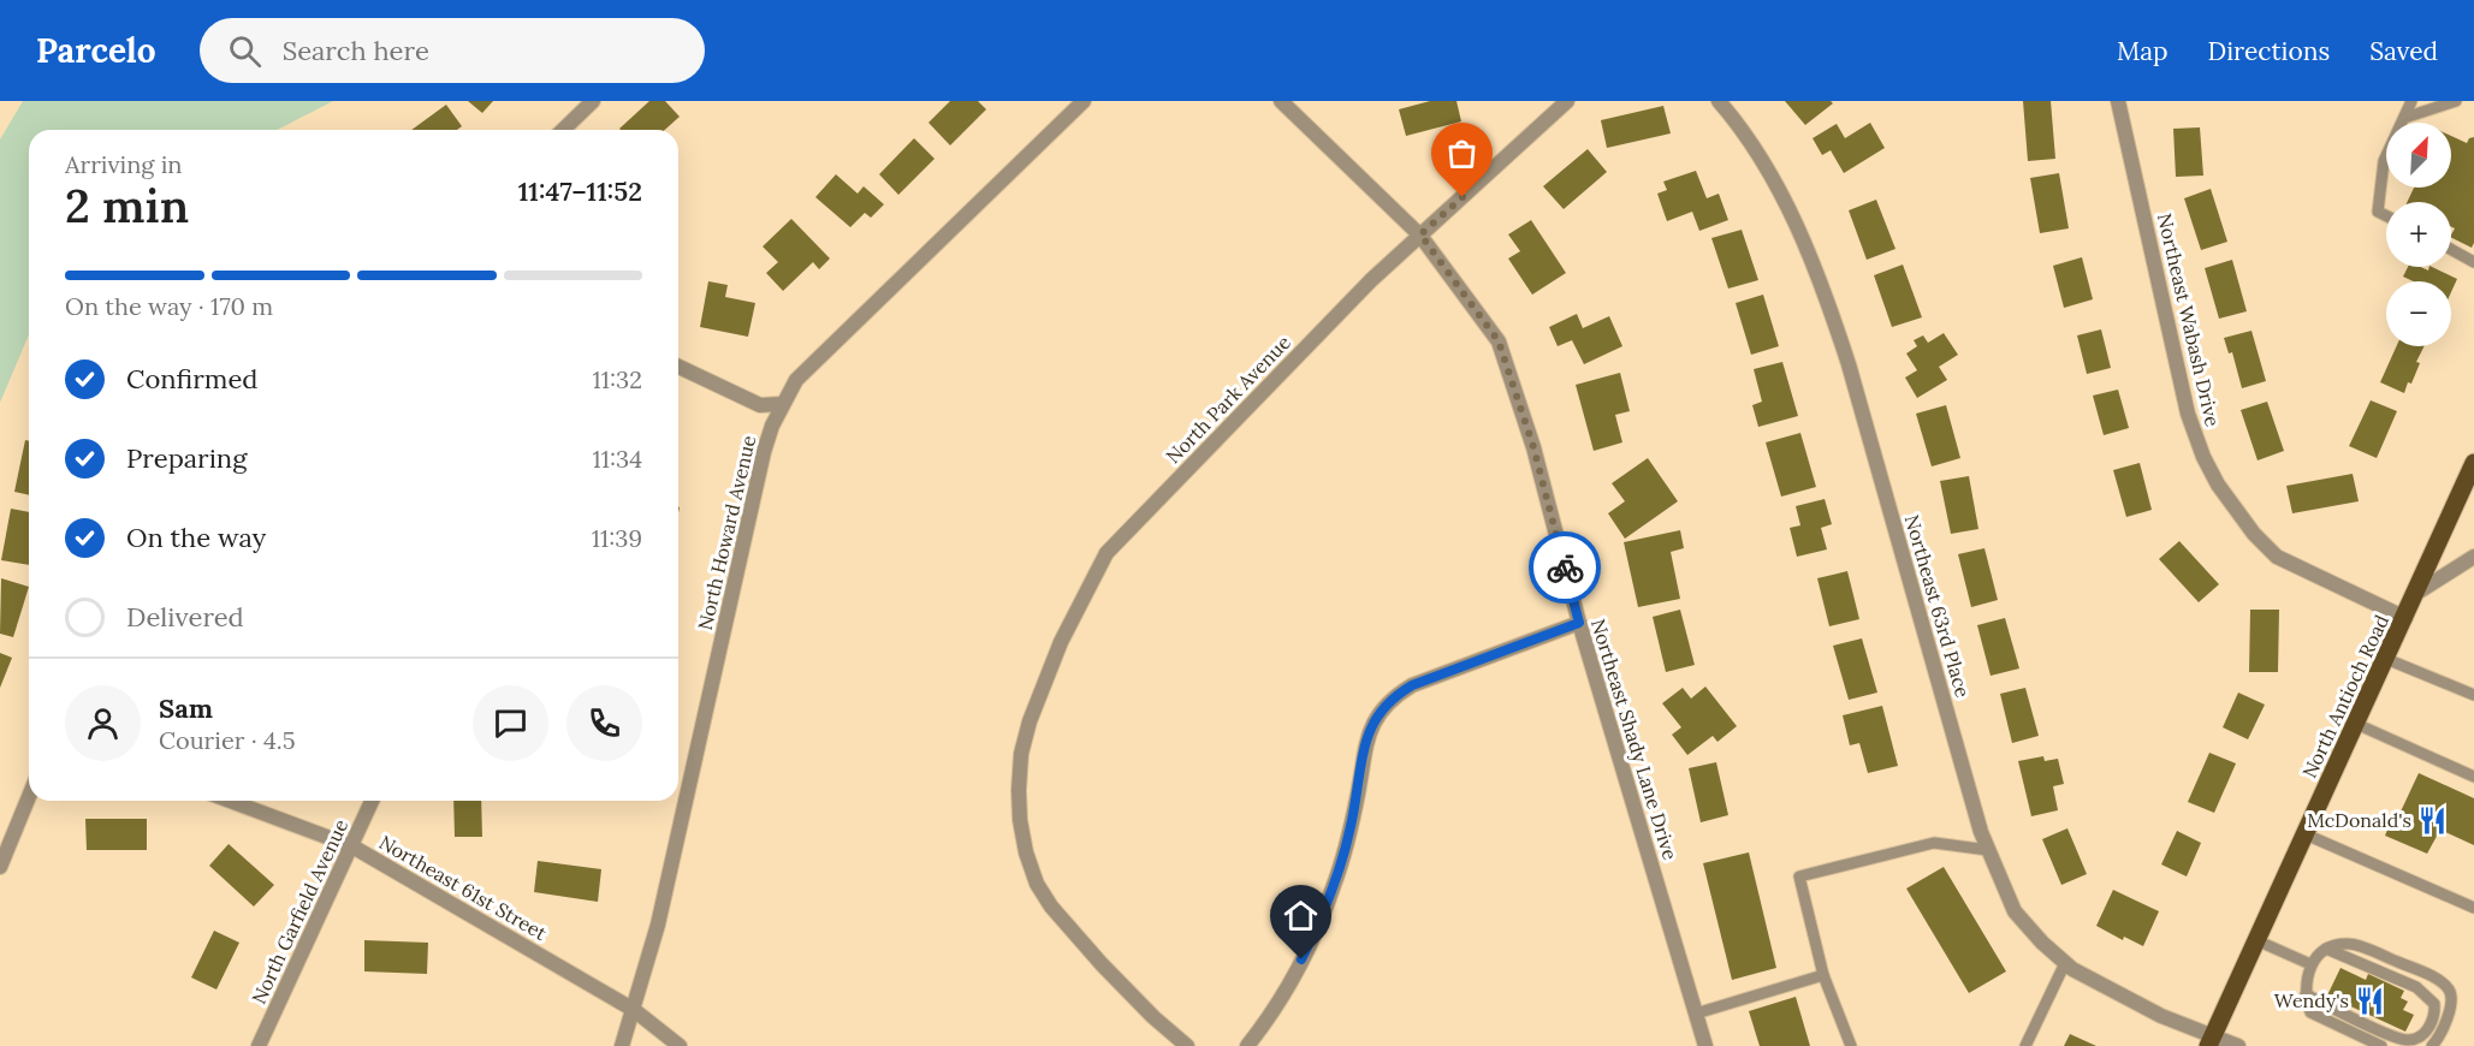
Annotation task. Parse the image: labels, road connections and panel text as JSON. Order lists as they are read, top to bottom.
{
  "streets": {
    "main road": ["North Antioch Road"],
    "street": [
      "Northeast Wabash Drive",
      "North Park Avenue",
      "North Howard Avenue",
      "Northeast 63rd Place",
      "Northeast Shady Lane Drive",
      "Northeast 61st Street",
      "North Garfield Avenue"
    ]
  },
  "crossings": [
    ["Northeast Wabash Drive", "North Antioch Road"],
    ["North Park Avenue", "Northeast Shady Lane Drive"],
    ["North Howard Avenue", "Northeast 61st Street"],
    ["Northeast 63rd Place", "North Antioch Road"],
    ["Northeast 61st Street", "North Garfield Avenue"]
  ],
  "places": {
    "restaurant": ["McDonald's", "Wendy's"]
  },
  "north": "top right",
  "page": {
    "header": "Parcelo",
    "search": "Search here",
    "nav": ["Map", "Directions", "Saved"],
    "map_buttons": ["+", "−"],
    "heading": ["2 min", "Arriving in", "11:47–11:52"],
    "panel": ["Sam", "Courier · 4.5"],
    "bar": "On the way · 170 m",
    "list": [
      ["Confirmed", "11:32"],
      ["Preparing", "11:34"],
      ["On the way", "11:39"],
      "Delivered"
    ]
  }
}
